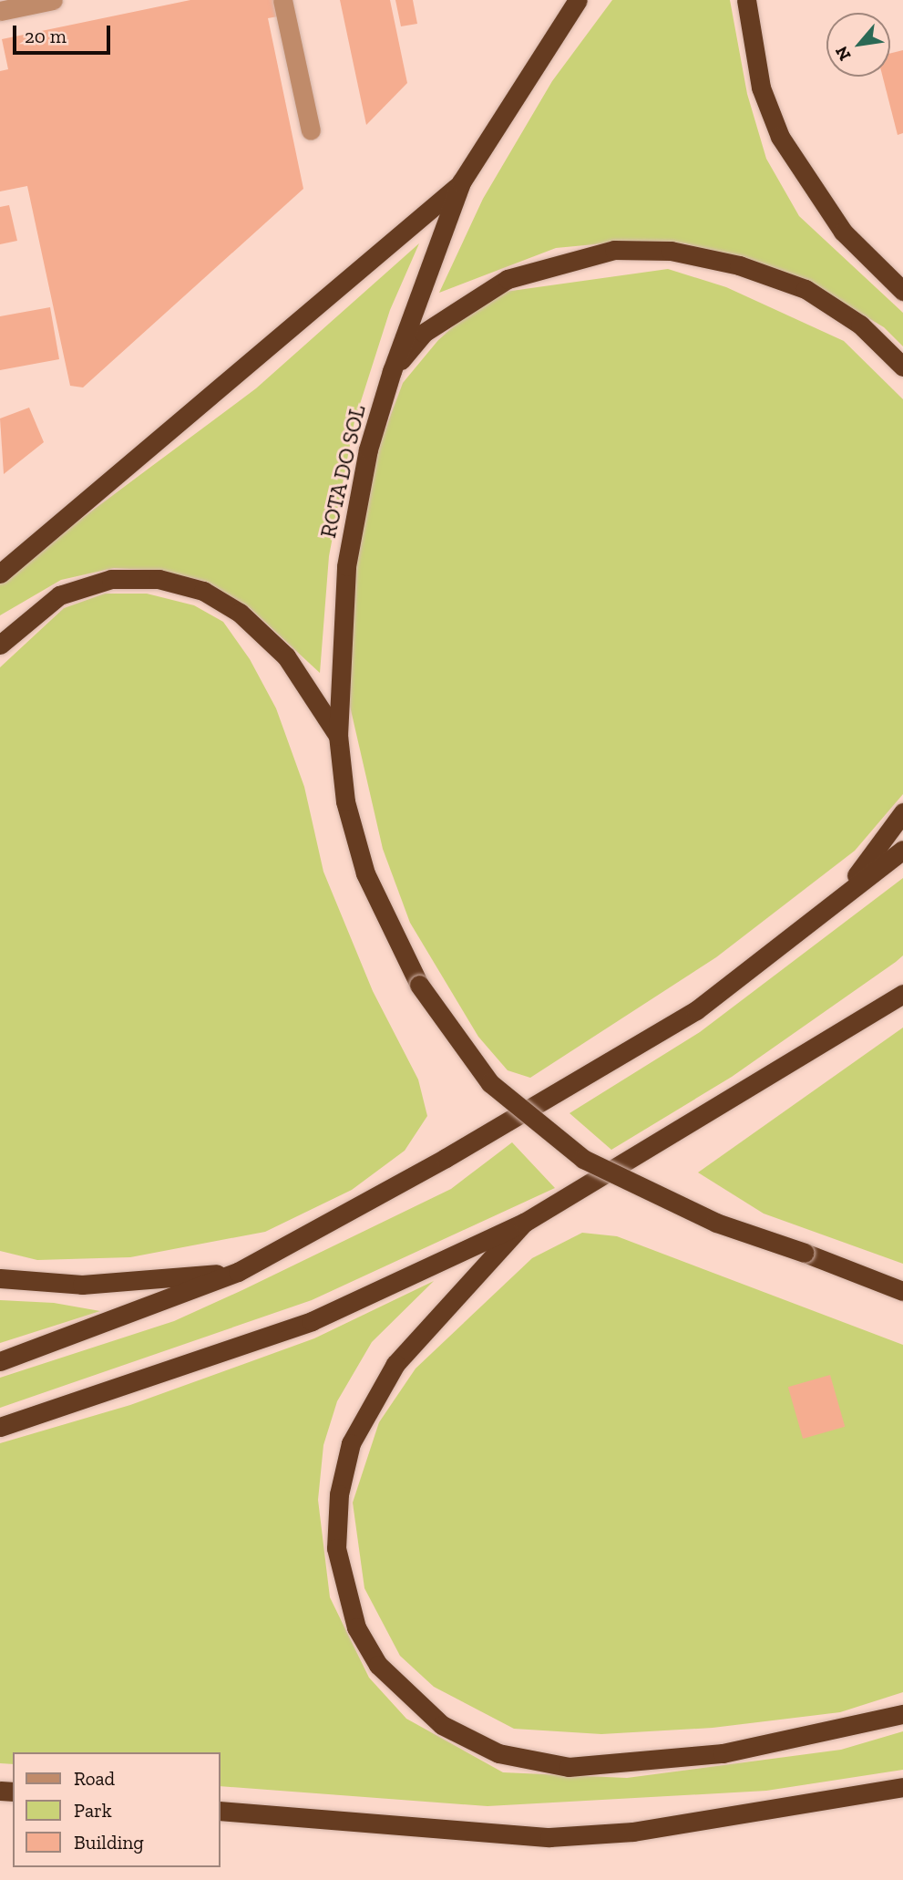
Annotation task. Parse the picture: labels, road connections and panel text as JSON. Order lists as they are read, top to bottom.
{
  "streets": {
    "highway": ["ROTA DO SOL"]
  },
  "legend": ["Road", "Park", "Building"],
  "scale_bar": "20 m",
  "north": "bottom left"
}
